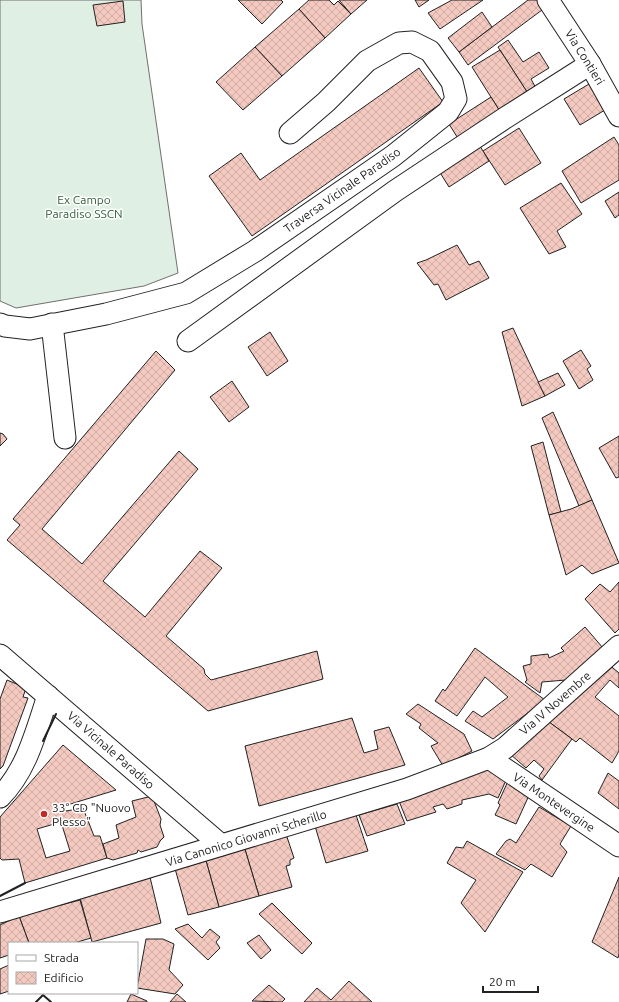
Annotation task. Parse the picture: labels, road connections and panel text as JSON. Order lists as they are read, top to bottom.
{
  "streets": {
    "street": [
      "Via Contieri",
      "Traversa Vicinale Paradiso",
      "Via IV Novembre",
      "Via Vicinale Paradiso",
      "Via Montevergine",
      "Via Canonico Giovanni Scherillo"
    ]
  },
  "crossings": [
    ["Via IV Novembre", "Via Montevergine"],
    ["Via IV Novembre", "Via Canonico Giovanni Scherillo"],
    ["Via Vicinale Paradiso", "Via Canonico Giovanni Scherillo"],
    ["Via Montevergine", "Via Canonico Giovanni Scherillo"]
  ],
  "parks": ["Ex Campo Paradiso SSCN"],
  "places": ["33° CD \"Nuovo Plesso\""],
  "legend": ["Strada", "Edificio"],
  "scale_bar": "20 m"
}
